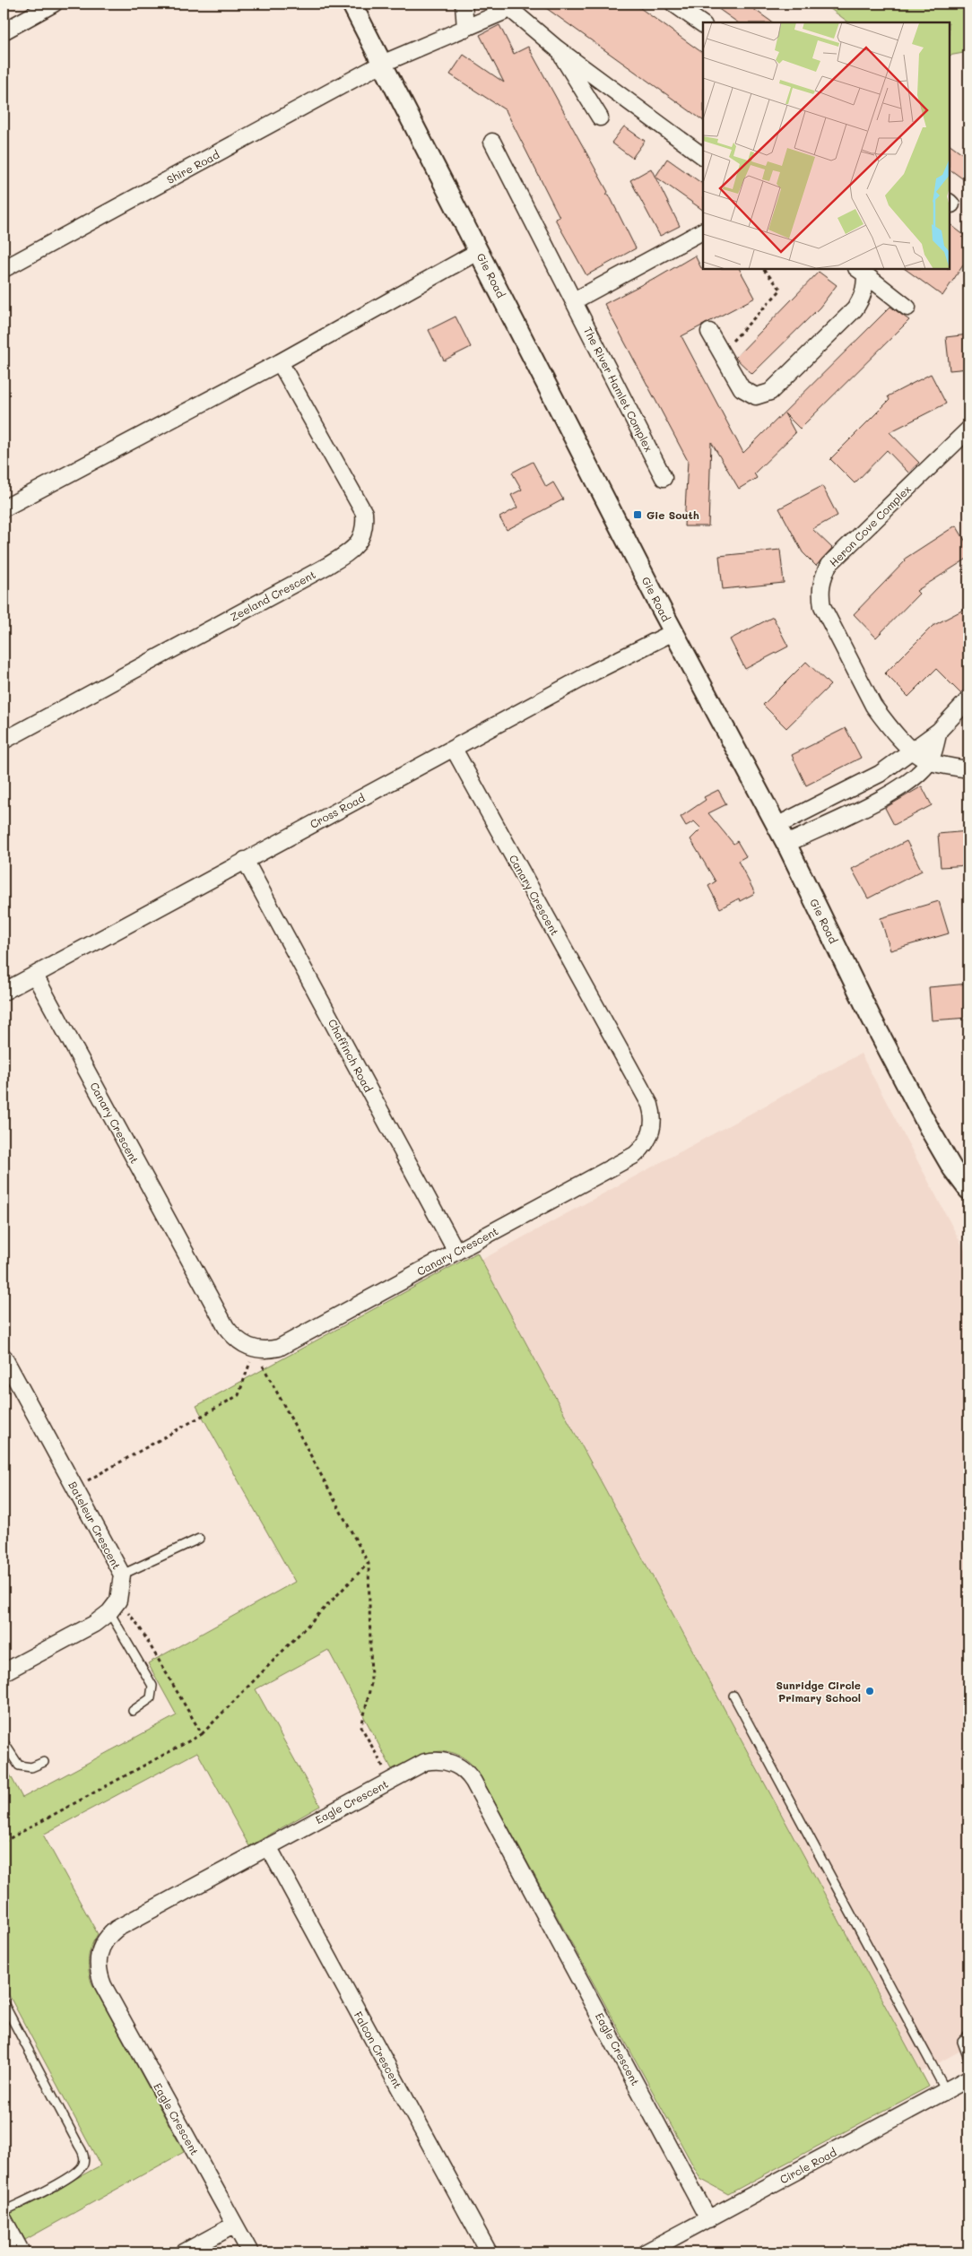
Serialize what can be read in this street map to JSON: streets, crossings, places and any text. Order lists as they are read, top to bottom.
{
  "streets": {
    "street": [
      "Shire Road",
      "Gie Road",
      "The River Hamlet Complex",
      "Heron Cove Complex",
      "Zeeland Crescent",
      "Cross Road",
      "Canary Crescent",
      "Chaffinch Road",
      "Bateleur Crescent",
      "Eagle Crescent",
      "Falcon Crescent",
      "Circle Road"
    ]
  },
  "crossings": [
    ["Shire Road", "Gie Road"],
    ["Gie Road", "Cross Road"],
    ["Cross Road", "Canary Crescent"],
    ["Cross Road", "Chaffinch Road"],
    ["Canary Crescent", "Chaffinch Road"],
    ["Eagle Crescent", "Falcon Crescent"],
    ["Eagle Crescent", "Circle Road"]
  ],
  "places": {
    "transit": ["Gie South"],
    "other": ["Sunridge Circle Primary School"]
  }
}
